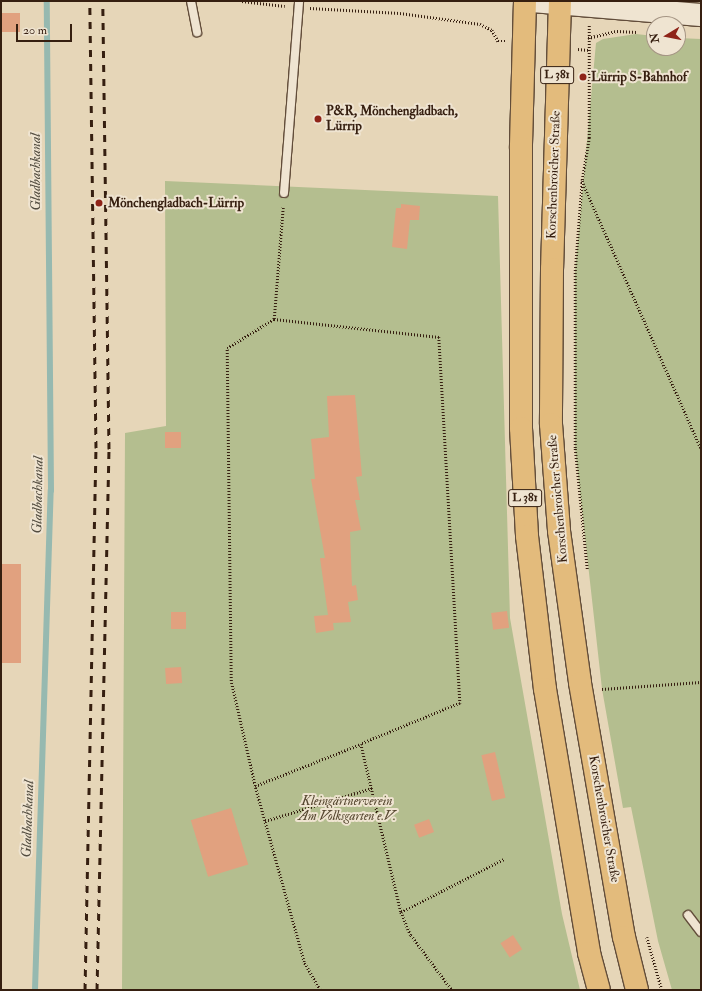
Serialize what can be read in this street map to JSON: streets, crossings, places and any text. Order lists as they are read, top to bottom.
{
  "streets": {
    "main road": ["L 381", "Korschenbroicher Straße"]
  },
  "water": ["Gladbachkanal"],
  "parks": ["Kleingärtnerverein Am Volksgarten e.V."],
  "places": ["Lürrip S-Bahnhof", "P&R, Mönchengladbach, Lürrip", "Mönchengladbach-Lürrip"],
  "scale_bar": "20 m",
  "north": "left"
}
